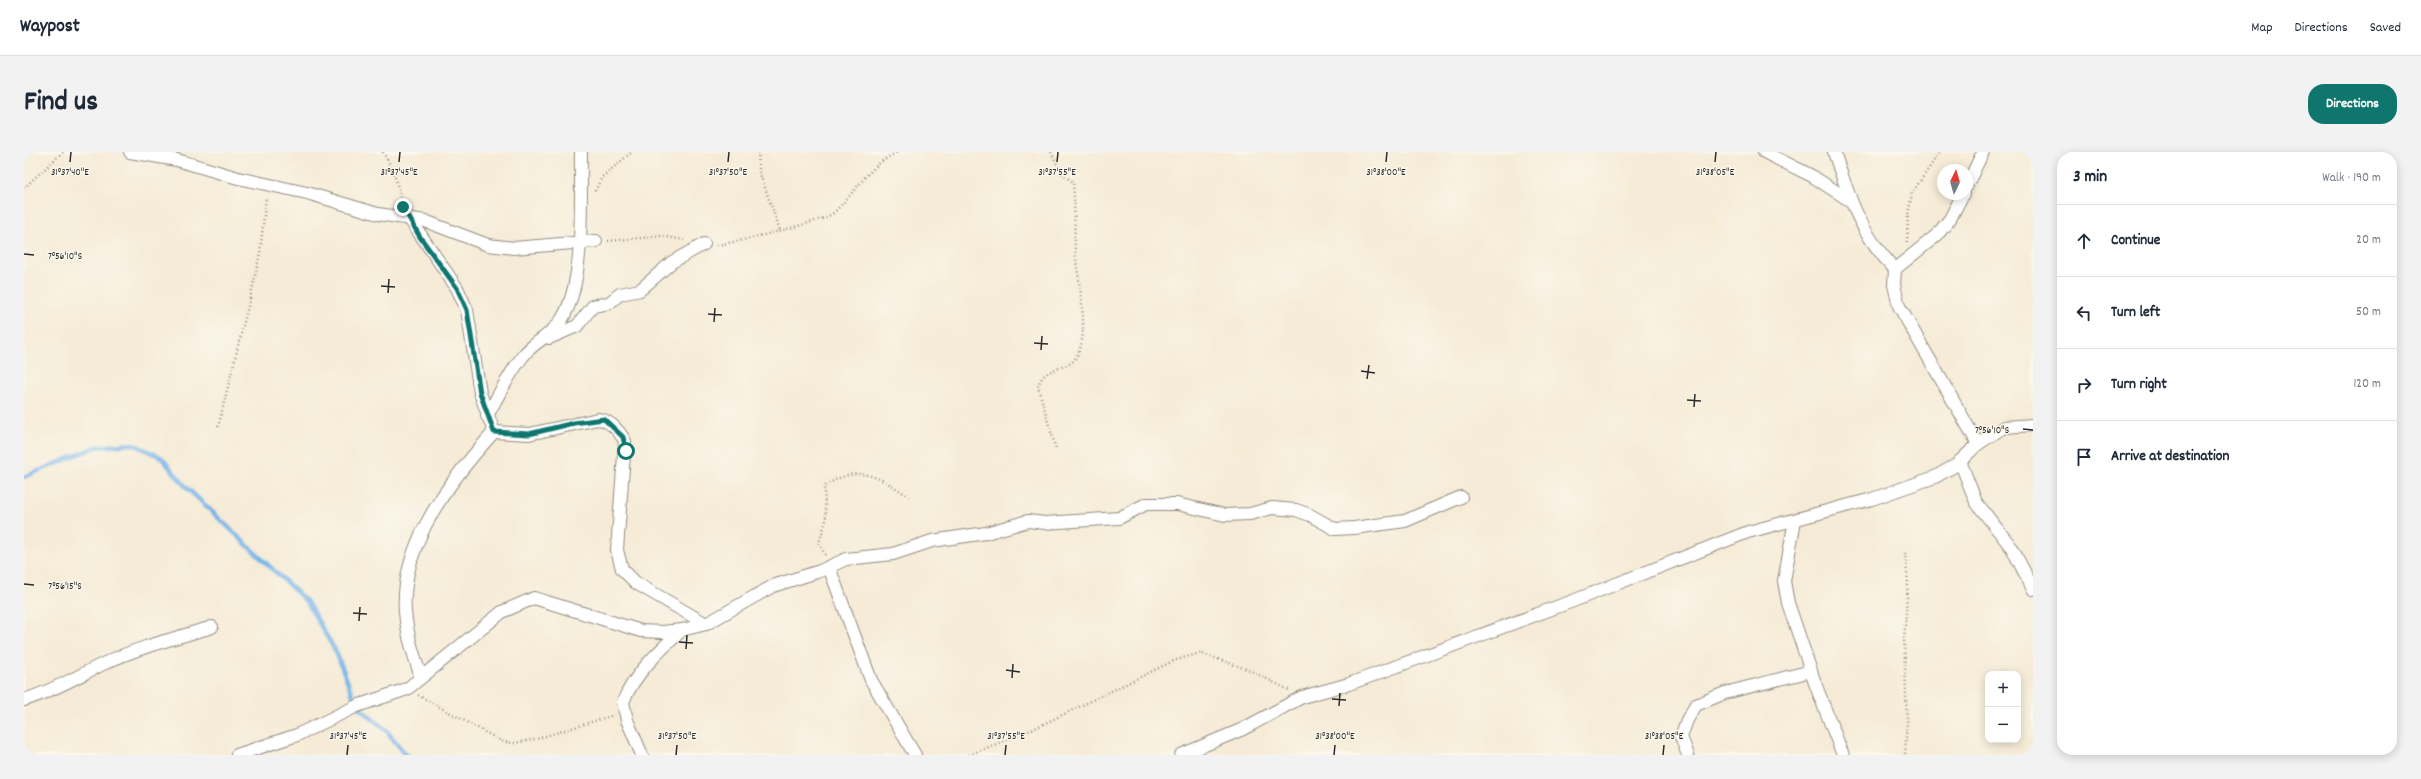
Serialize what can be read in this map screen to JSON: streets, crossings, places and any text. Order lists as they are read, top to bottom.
{
  "north": "top",
  "page": {
    "header": "Waypost",
    "nav": ["Map", "Directions", "Saved"],
    "title": "Find us",
    "buttons": "Directions",
    "heading": ["3 min", "Walk · 190 m"],
    "list": [
      ["Continue", "20 m"],
      ["Turn left", "50 m"],
      ["Turn right", "120 m"],
      "Arrive at destination"
    ],
    "map_buttons": ["+", "−"]
  },
  "coordinates": [
    "31°37'40\"E",
    "31°37'45\"E",
    "31°37'50\"E",
    "31°37'55\"E",
    "31°38'00\"E",
    "31°38'05\"E",
    "7°56'10\"S",
    "7°56'15\"S"
  ]
}
